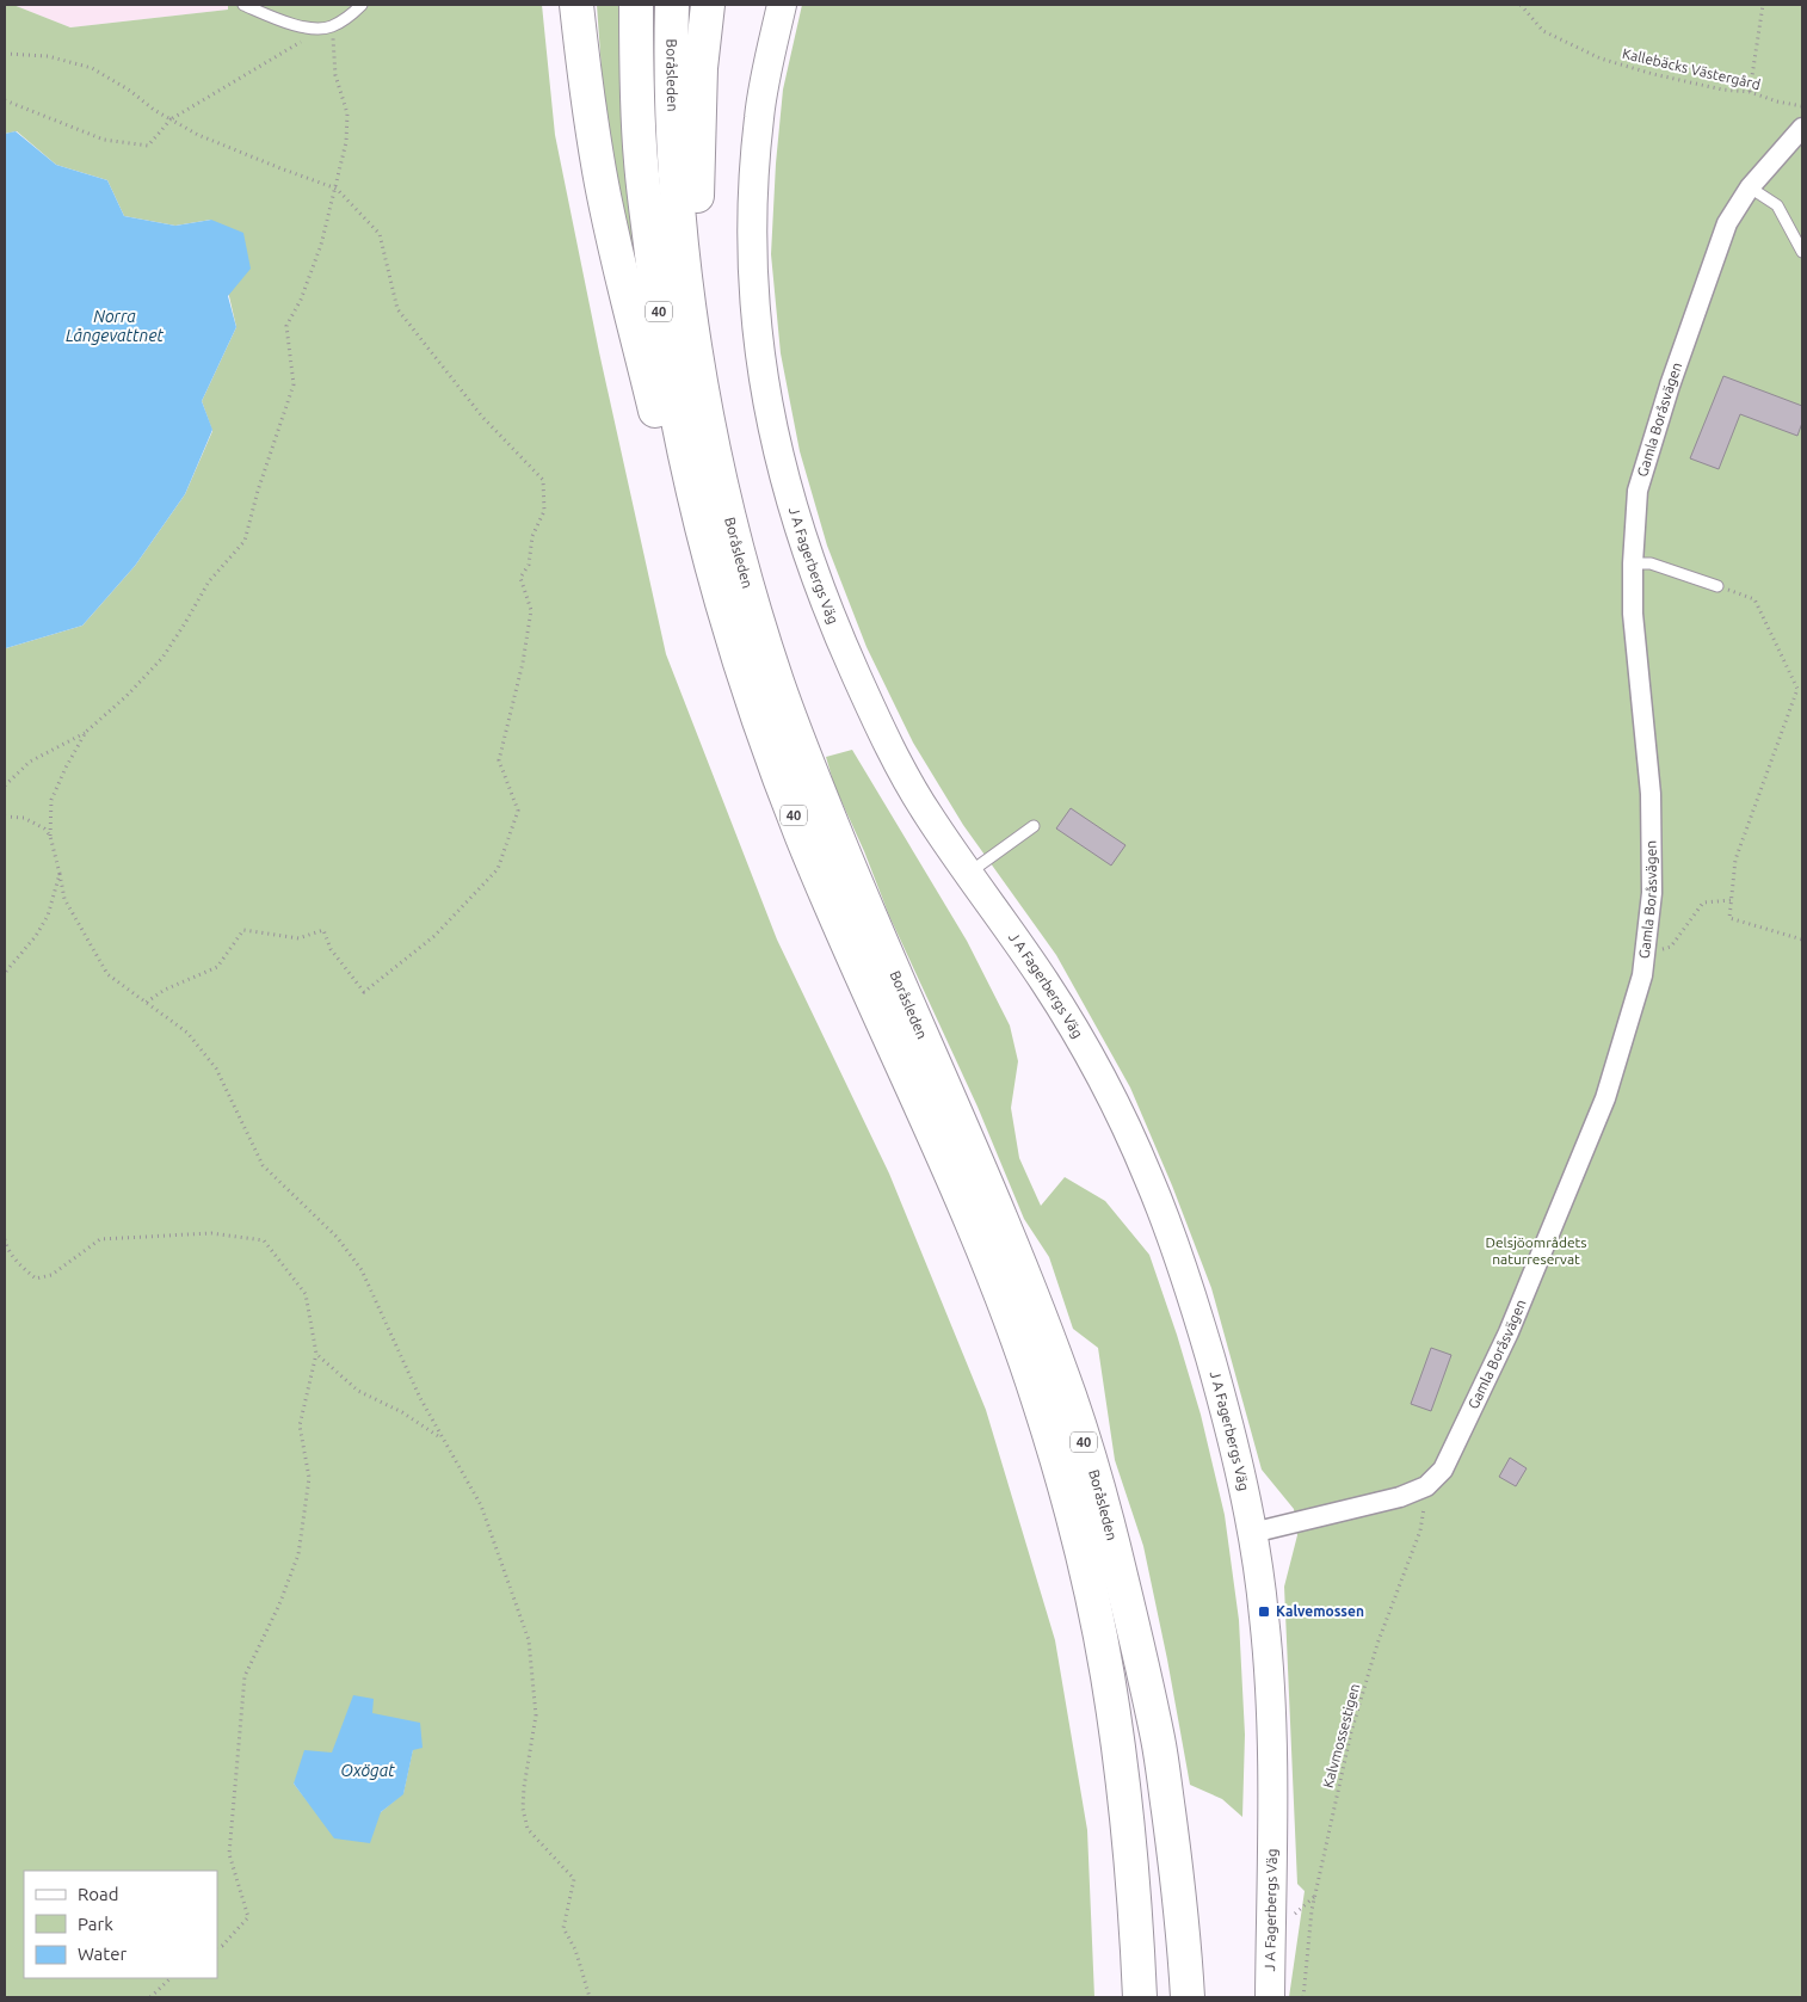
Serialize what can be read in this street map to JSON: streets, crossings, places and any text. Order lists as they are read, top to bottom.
{
  "streets": {
    "highway": ["Boråsleden", "40"],
    "street": ["Gamla Boråsvägen", "J A Fagerbergs Väg"],
    "path": ["Kallebäcks Västergård", "Kalvmossestigen"]
  },
  "crossings": [
    ["Gamla Boråsvägen", "J A Fagerbergs Väg"],
    ["Gamla Boråsvägen", "Kalvmossestigen"]
  ],
  "water": ["Norra Långevattnet", "Oxögat"],
  "parks": ["Delsjöområdets naturreservat"],
  "places": {
    "transit": ["Kalvemossen"]
  },
  "legend": ["Road", "Park", "Water"]
}
